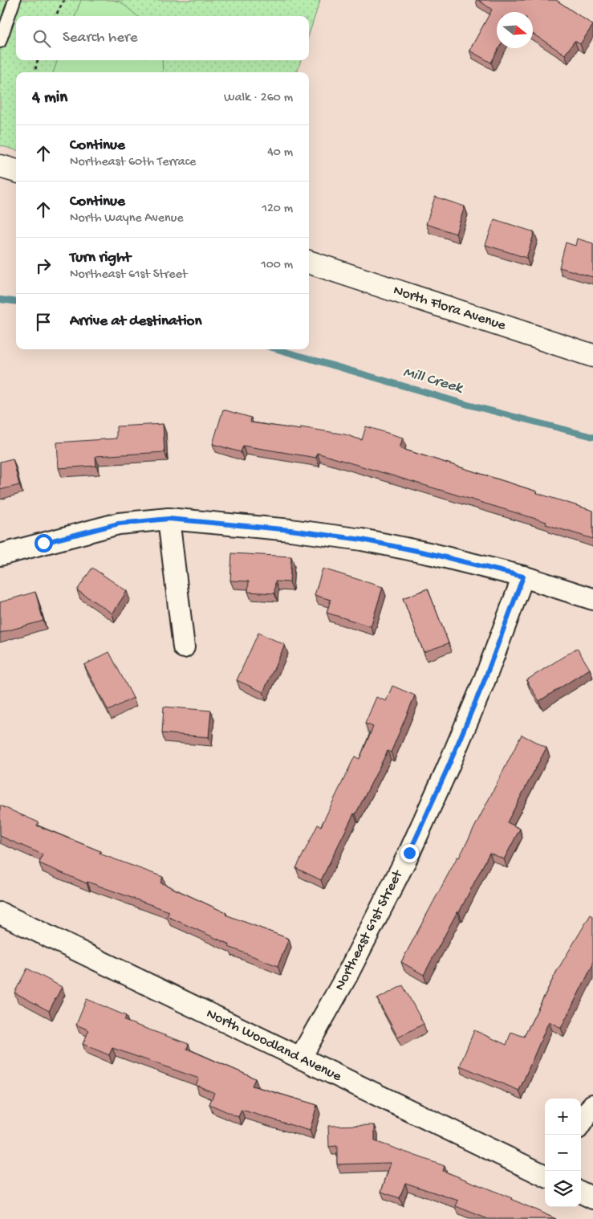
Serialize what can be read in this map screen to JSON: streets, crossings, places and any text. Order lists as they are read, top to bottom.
{
  "streets": {
    "street": ["North Flora Avenue", "Northeast 61st Street", "North Woodland Avenue"]
  },
  "crossings": [
    ["Northeast 61st Street", "North Woodland Avenue"]
  ],
  "water": ["Mill Creek"],
  "north": "right",
  "page": {
    "search": "Search here",
    "heading": ["4 min", "Walk · 260 m"],
    "list": [
      ["Continue", "Northeast 60th Terrace", "40 m"],
      ["Continue", "North Wayne Avenue", "120 m"],
      ["Turn right", "Northeast 61st Street", "100 m"],
      "Arrive at destination"
    ],
    "map_buttons": ["+", "−"]
  }
}
